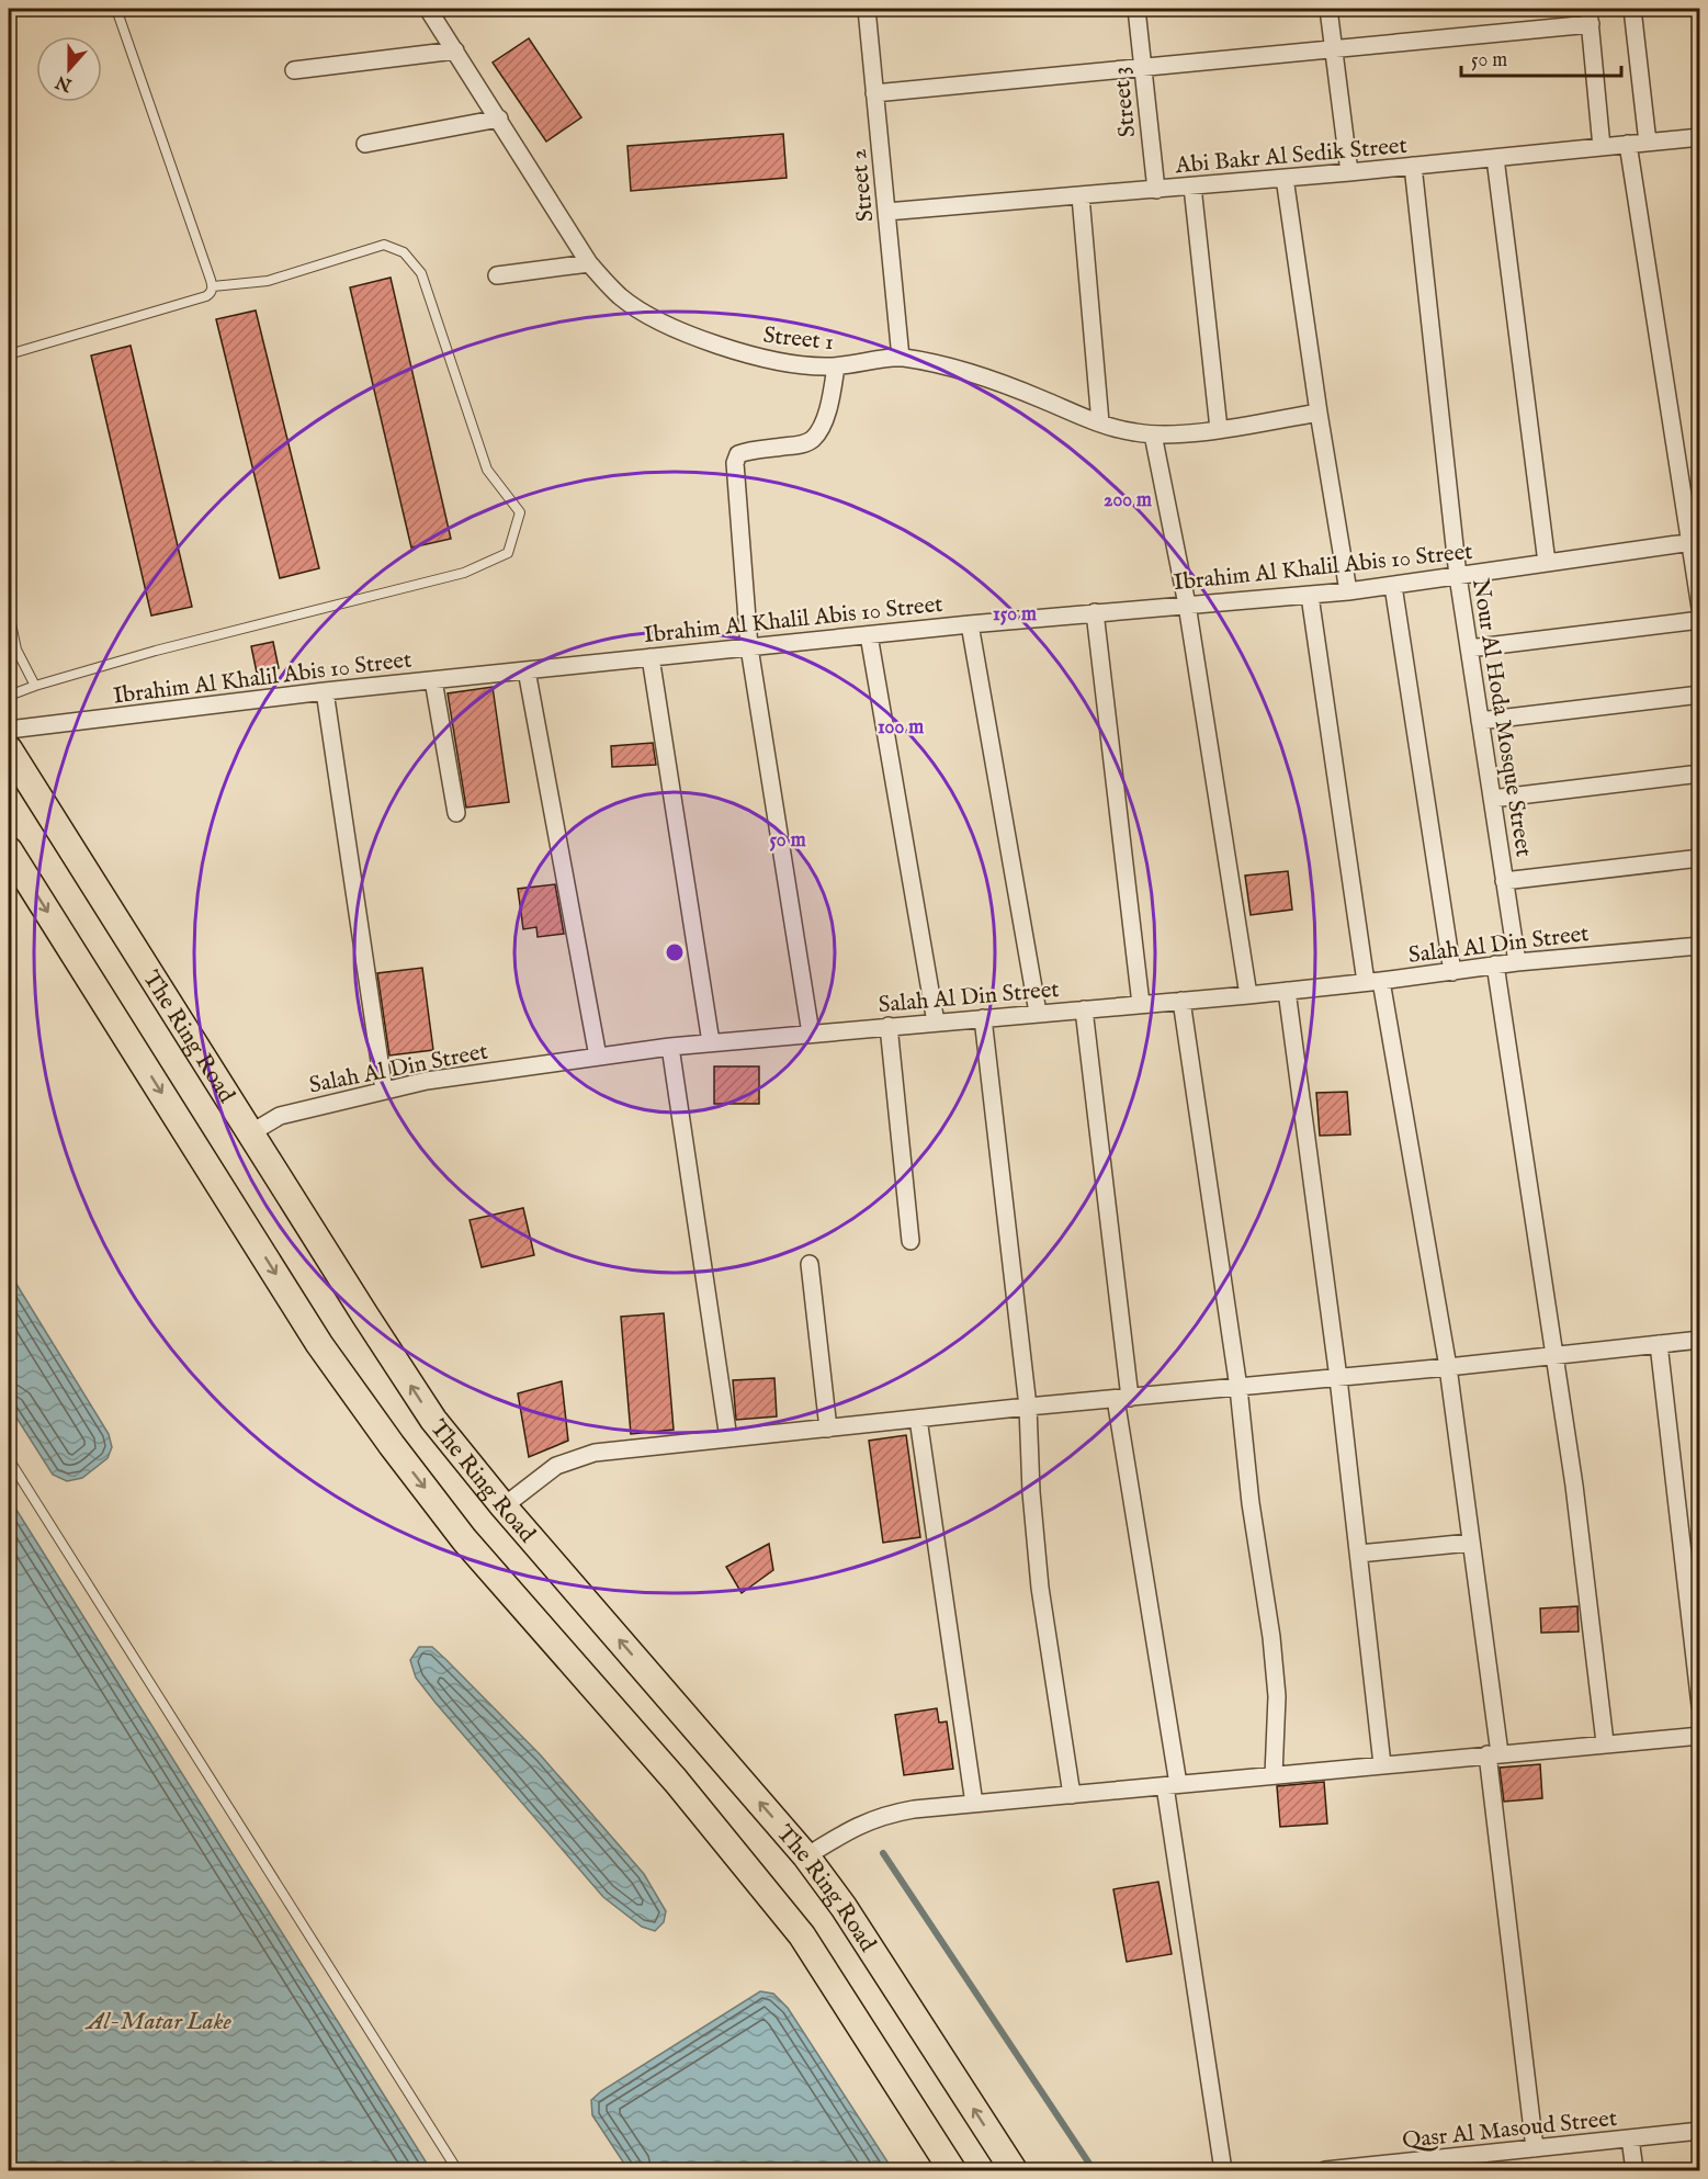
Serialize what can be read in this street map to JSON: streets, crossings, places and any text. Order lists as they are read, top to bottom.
{
  "streets": {
    "main road": ["The Ring Road"],
    "street": [
      "Street 3",
      "Abi Bakr Al Sedik Street",
      "Street 2",
      "Street 1",
      "Ibrahim Al Khalil Abis 10 Street",
      "Nour Al Hoda Mosque Street",
      "Salah Al Din Street",
      "Qasr Al Masoud Street"
    ]
  },
  "crossings": [
    ["Street 3", "Abi Bakr Al Sedik Street"],
    ["Abi Bakr Al Sedik Street", "Street 2"],
    ["Abi Bakr Al Sedik Street", "Nour Al Hoda Mosque Street"],
    ["Street 2", "Street 1"],
    ["Ibrahim Al Khalil Abis 10 Street", "Nour Al Hoda Mosque Street"],
    ["Nour Al Hoda Mosque Street", "Salah Al Din Street"],
    ["Salah Al Din Street", "The Ring Road"]
  ],
  "water": ["Al-Matar Lake"],
  "scale_bar": "50 m",
  "north": "bottom",
  "rings": [
    "200 m",
    "150 m",
    "100 m",
    "50 m"
  ]
}
